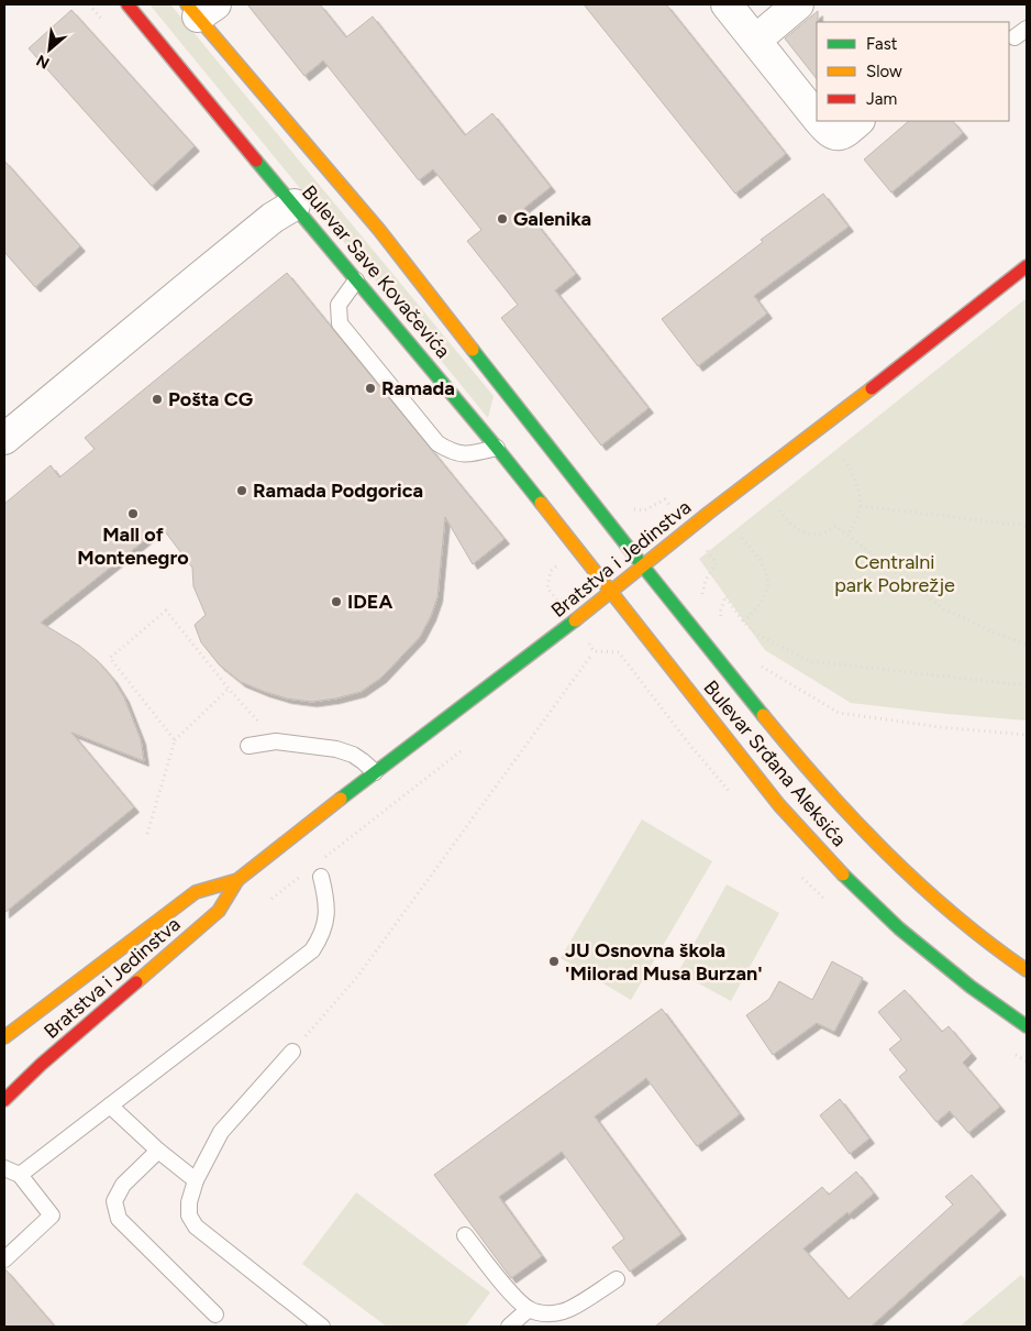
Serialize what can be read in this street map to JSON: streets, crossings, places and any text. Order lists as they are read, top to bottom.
{
  "streets": {
    "main road": ["Bulevar Save Kovačevića", "Bratstva i Jedinstva", "Bulevar Srđana Aleksića"]
  },
  "crossings": [
    ["Bulevar Save Kovačevića", "Bratstva i Jedinstva"],
    ["Bulevar Save Kovačevića", "Bulevar Srđana Aleksića"],
    ["Bratstva i Jedinstva", "Bulevar Srđana Aleksića"]
  ],
  "parks": ["Centralni park Pobrežje"],
  "places": [
    "Galenika",
    "Ramada",
    "Pošta CG",
    "Ramada Podgorica",
    "Mall of Montenegro",
    "IDEA",
    "JU Osnovna škola 'Milorad Musa Burzan'"
  ],
  "legend": ["Fast", "Slow", "Jam"],
  "north": "bottom left"
}
